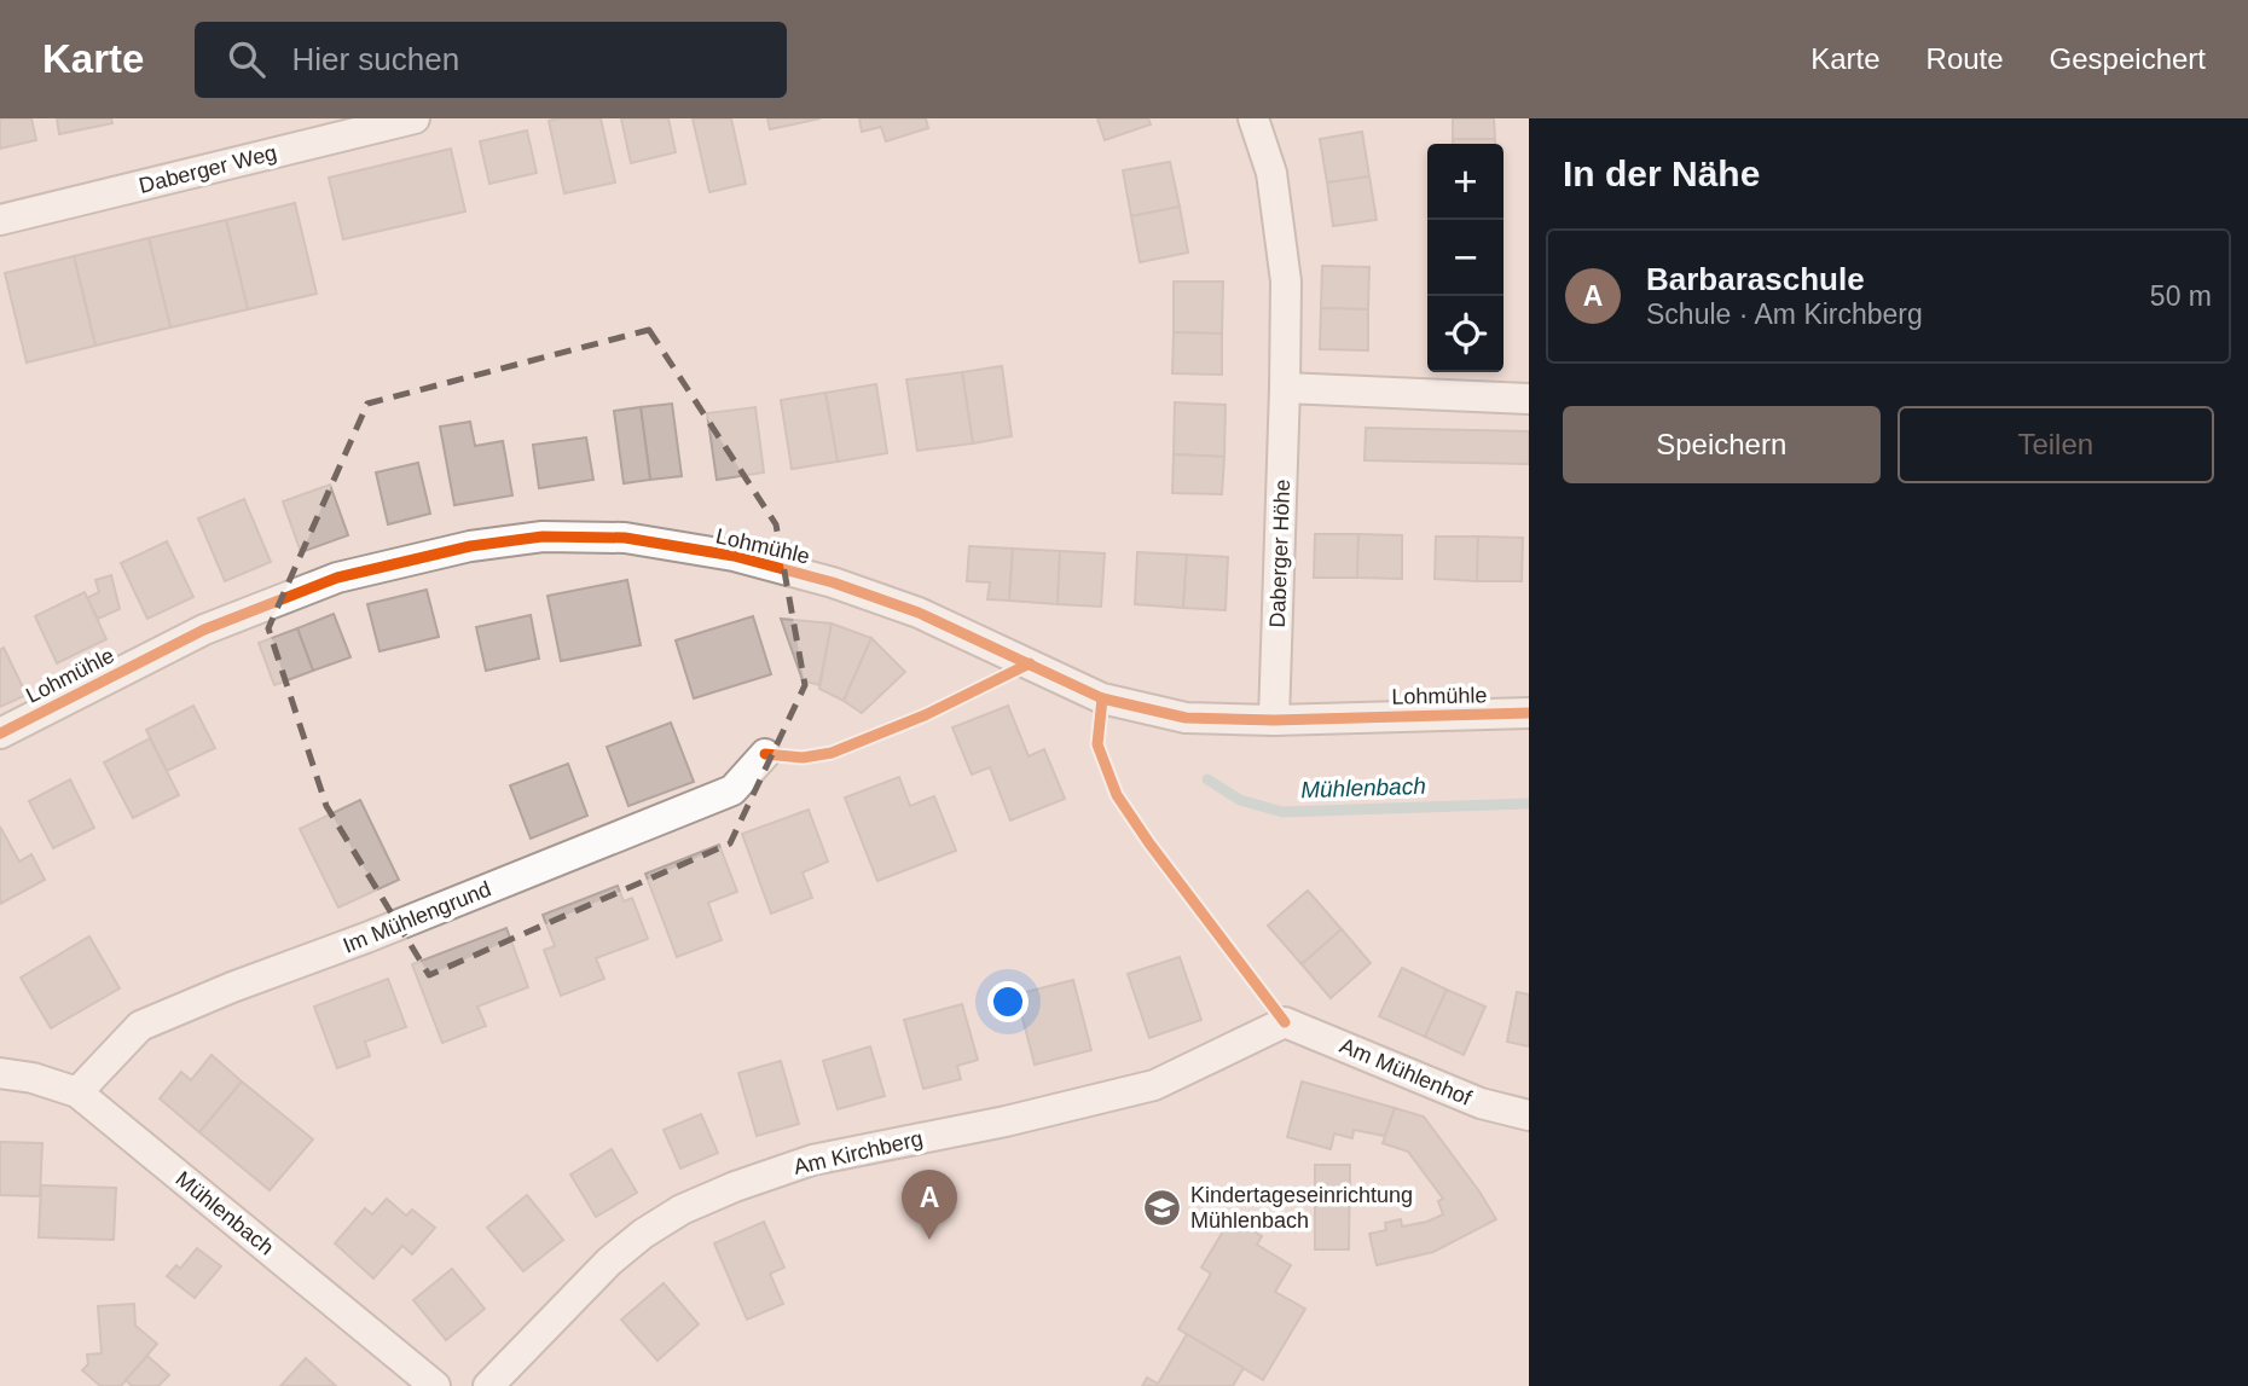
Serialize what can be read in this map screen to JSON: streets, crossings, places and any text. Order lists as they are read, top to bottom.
{
  "streets": {
    "street": [
      "Daberger Weg",
      "Lohmühle",
      "Daberger Höhe",
      "Im Mühlengrund",
      "Am Mühlenhof",
      "Am Kirchberg",
      "Mühlenbach"
    ]
  },
  "crossings": [
    ["Lohmühle", "Daberger Höhe"],
    ["Im Mühlengrund", "Mühlenbach"],
    ["Am Mühlenhof", "Am Kirchberg"]
  ],
  "water": ["Mühlenbach"],
  "places": {
    "school or university": ["Kindertageseinrichtung Mühlenbach"]
  },
  "page": {
    "header": "Karte",
    "search": "Hier suchen",
    "nav": ["Karte", "Route", "Gespeichert"],
    "heading": "In der Nähe",
    "map_buttons": ["+", "−"],
    "list": [
      {
        "mark": "A",
        "name": "Barbaraschule",
        "note": "Schule · Am Kirchberg",
        "value": "50 m"
      }
    ],
    "buttons": ["Speichern", "Teilen"],
    "pins": "A"
  }
}
